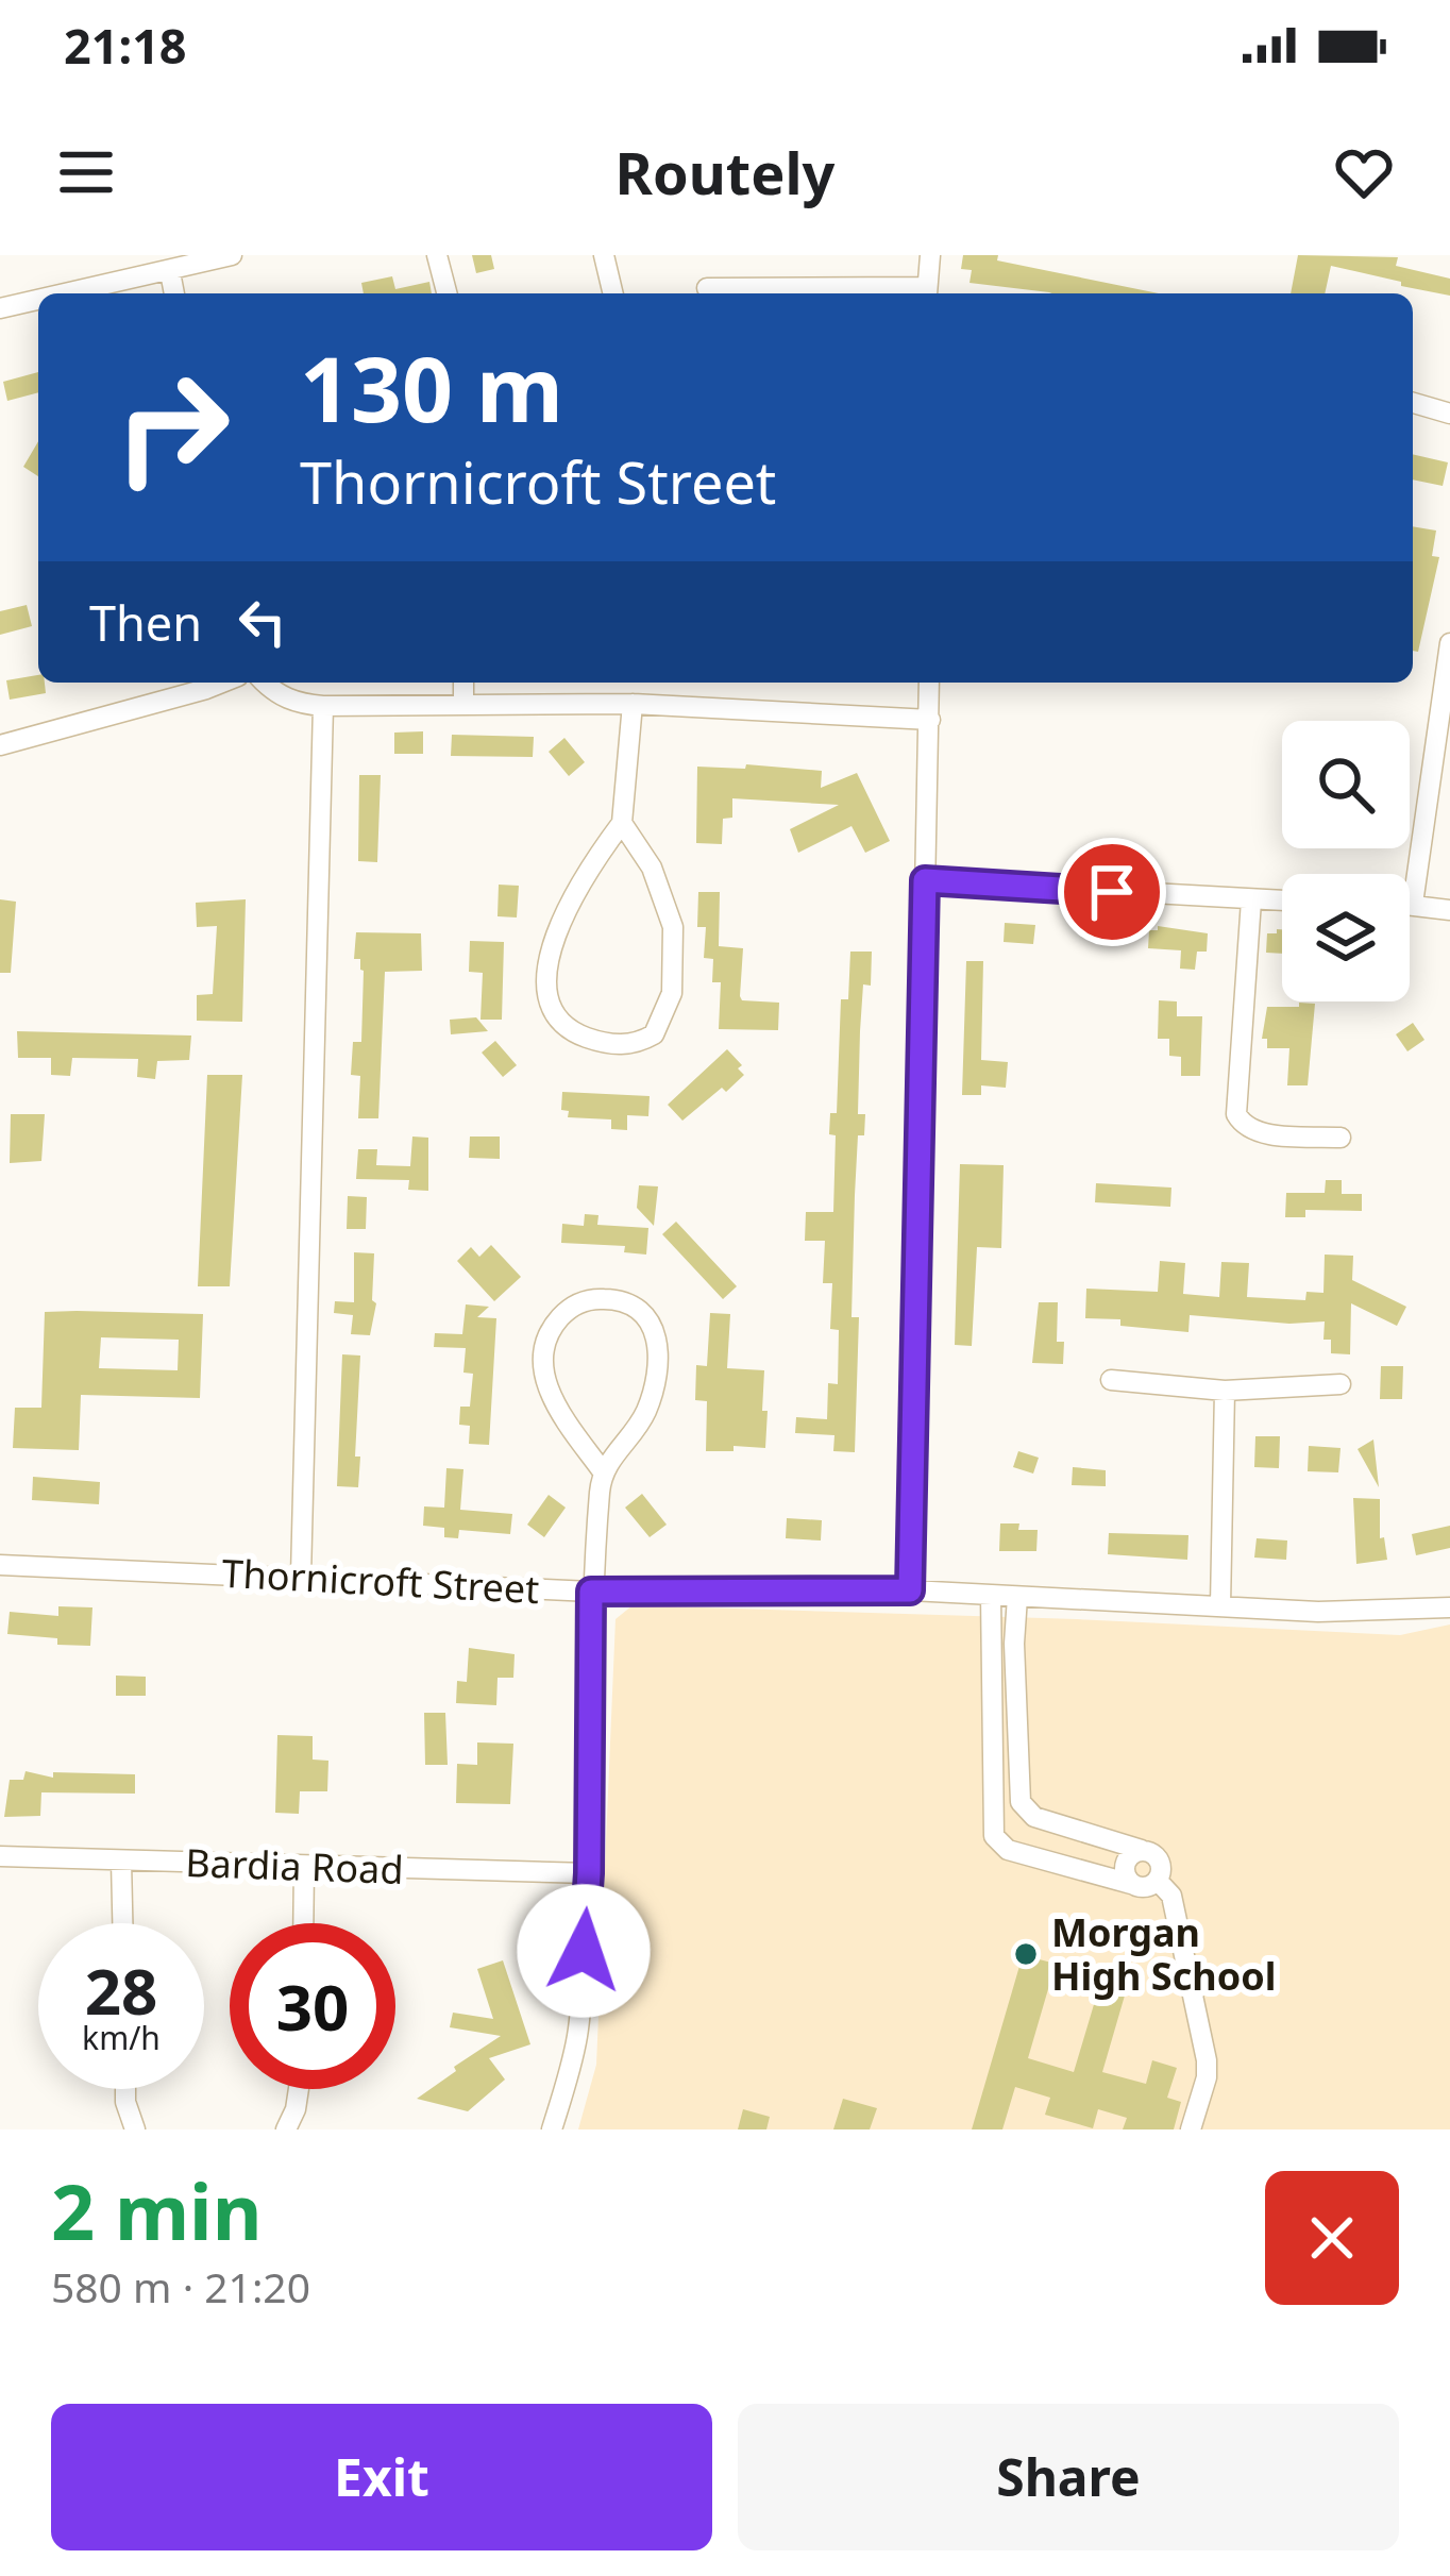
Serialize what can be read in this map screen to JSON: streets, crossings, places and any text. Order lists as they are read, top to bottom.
{
  "streets": {
    "street": ["Thornicroft Street", "Bardia Road"]
  },
  "places": ["Morgan High School"],
  "page": {
    "status": "21:18",
    "header": "Routely",
    "turn": ["130 m", "Thornicroft Street"],
    "then": "Then",
    "speed": "28 km/h",
    "limit": "30",
    "heading": ["2 min", "580 m · 21:20"],
    "buttons": ["Exit", "Share"]
  }
}
